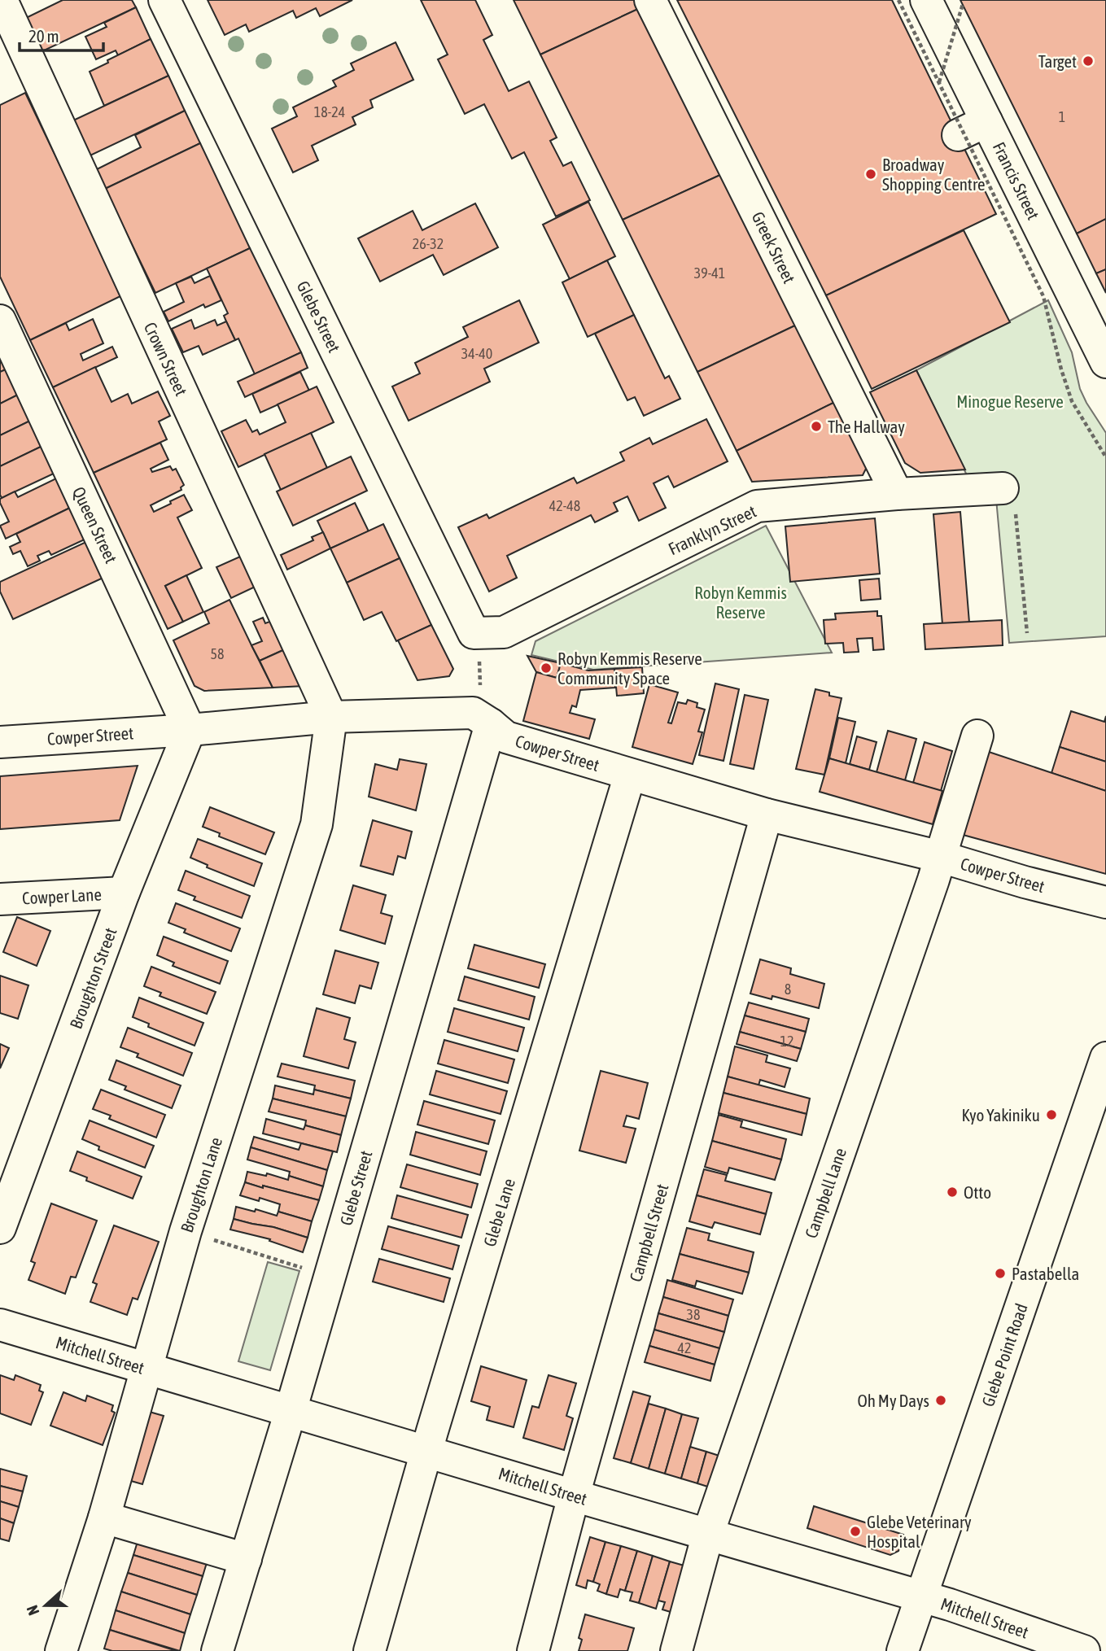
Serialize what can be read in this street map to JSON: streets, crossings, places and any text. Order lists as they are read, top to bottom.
{
  "streets": {
    "street": [
      "Francis Street",
      "Greek Street",
      "Glebe Street",
      "Crown Street",
      "Queen Street",
      "Franklyn Street",
      "Cowper Street",
      "Cowper Lane",
      "Broughton Street",
      "Broughton Lane",
      "Campbell Lane",
      "Glebe Lane",
      "Campbell Street",
      "Mitchell Street",
      "Glebe Point Road"
    ]
  },
  "crossings": [
    ["Greek Street", "Franklyn Street"],
    ["Glebe Street", "Franklyn Street"],
    ["Glebe Street", "Cowper Street"],
    ["Glebe Street", "Mitchell Street"],
    ["Crown Street", "Cowper Street"],
    ["Crown Street", "Broughton Lane"],
    ["Queen Street", "Cowper Street"],
    ["Queen Street", "Broughton Street"],
    ["Cowper Street", "Broughton Street"],
    ["Cowper Street", "Broughton Lane"],
    ["Cowper Street", "Campbell Lane"],
    ["Cowper Street", "Glebe Lane"],
    ["Cowper Street", "Campbell Street"],
    ["Cowper Lane", "Broughton Street"],
    ["Broughton Lane", "Mitchell Street"],
    ["Campbell Lane", "Mitchell Street"],
    ["Glebe Lane", "Mitchell Street"],
    ["Campbell Street", "Mitchell Street"],
    ["Mitchell Street", "Glebe Point Road"]
  ],
  "parks": ["Minogue Reserve", "Robyn Kemmis Reserve"],
  "places": [
    "Target",
    "Broadway Shopping Centre",
    "The Hallway",
    "Robyn Kemmis Reserve Community Space",
    "Kyo Yakiniku",
    "Otto",
    "Pastabella",
    "Oh My Days",
    "Glebe Veterinary Hospital"
  ],
  "house_numbers": [
    "18-24",
    "1",
    "26-32",
    "39-41",
    "34-40",
    "42-48",
    "58",
    "8",
    "12",
    "38",
    "42"
  ],
  "scale_bar": "20 m",
  "north": "left"
}
